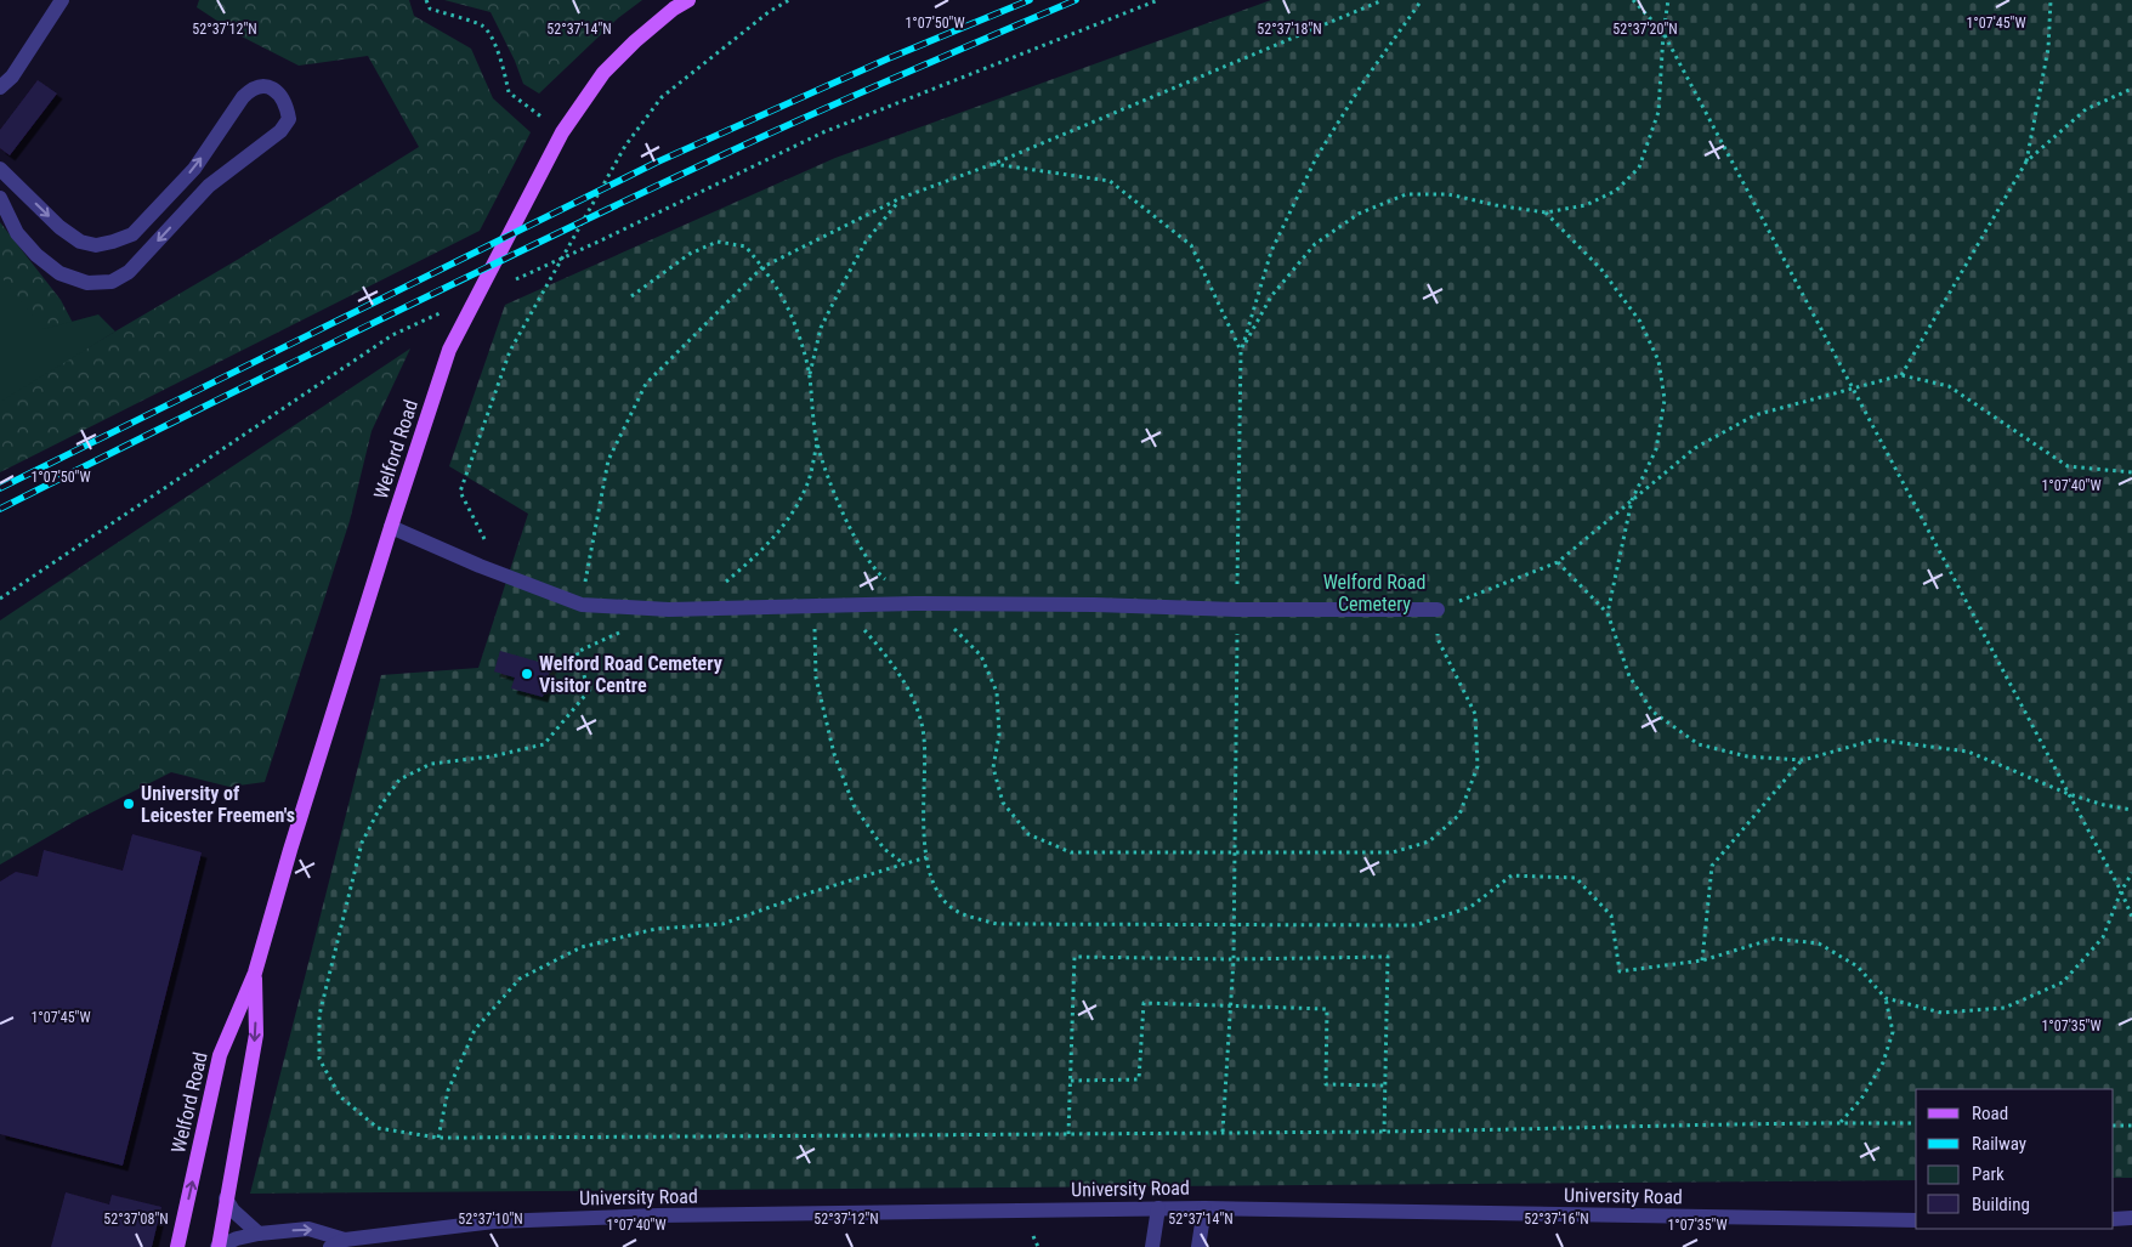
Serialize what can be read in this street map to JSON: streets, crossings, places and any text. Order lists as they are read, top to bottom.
{
  "streets": {
    "main road": ["Welford Road"],
    "street": ["University Road"]
  },
  "crossings": [
    ["Welford Road", "University Road"]
  ],
  "parks": ["Welford Road Cemetery"],
  "places": ["Welford Road Cemetery Visitor Centre", "University of Leicester Freemen's"],
  "legend": [
    "Road",
    "Railway",
    "Park",
    "Building"
  ],
  "coordinates": [
    "1°07'50\"W",
    "1°07'45\"W",
    "52°37'12\"N",
    "52°37'14\"N",
    "52°37'18\"N",
    "52°37'20\"N",
    "1°07'40\"W",
    "1°07'35\"W",
    "52°37'08\"N",
    "52°37'10\"N",
    "52°37'16\"N"
  ]
}
